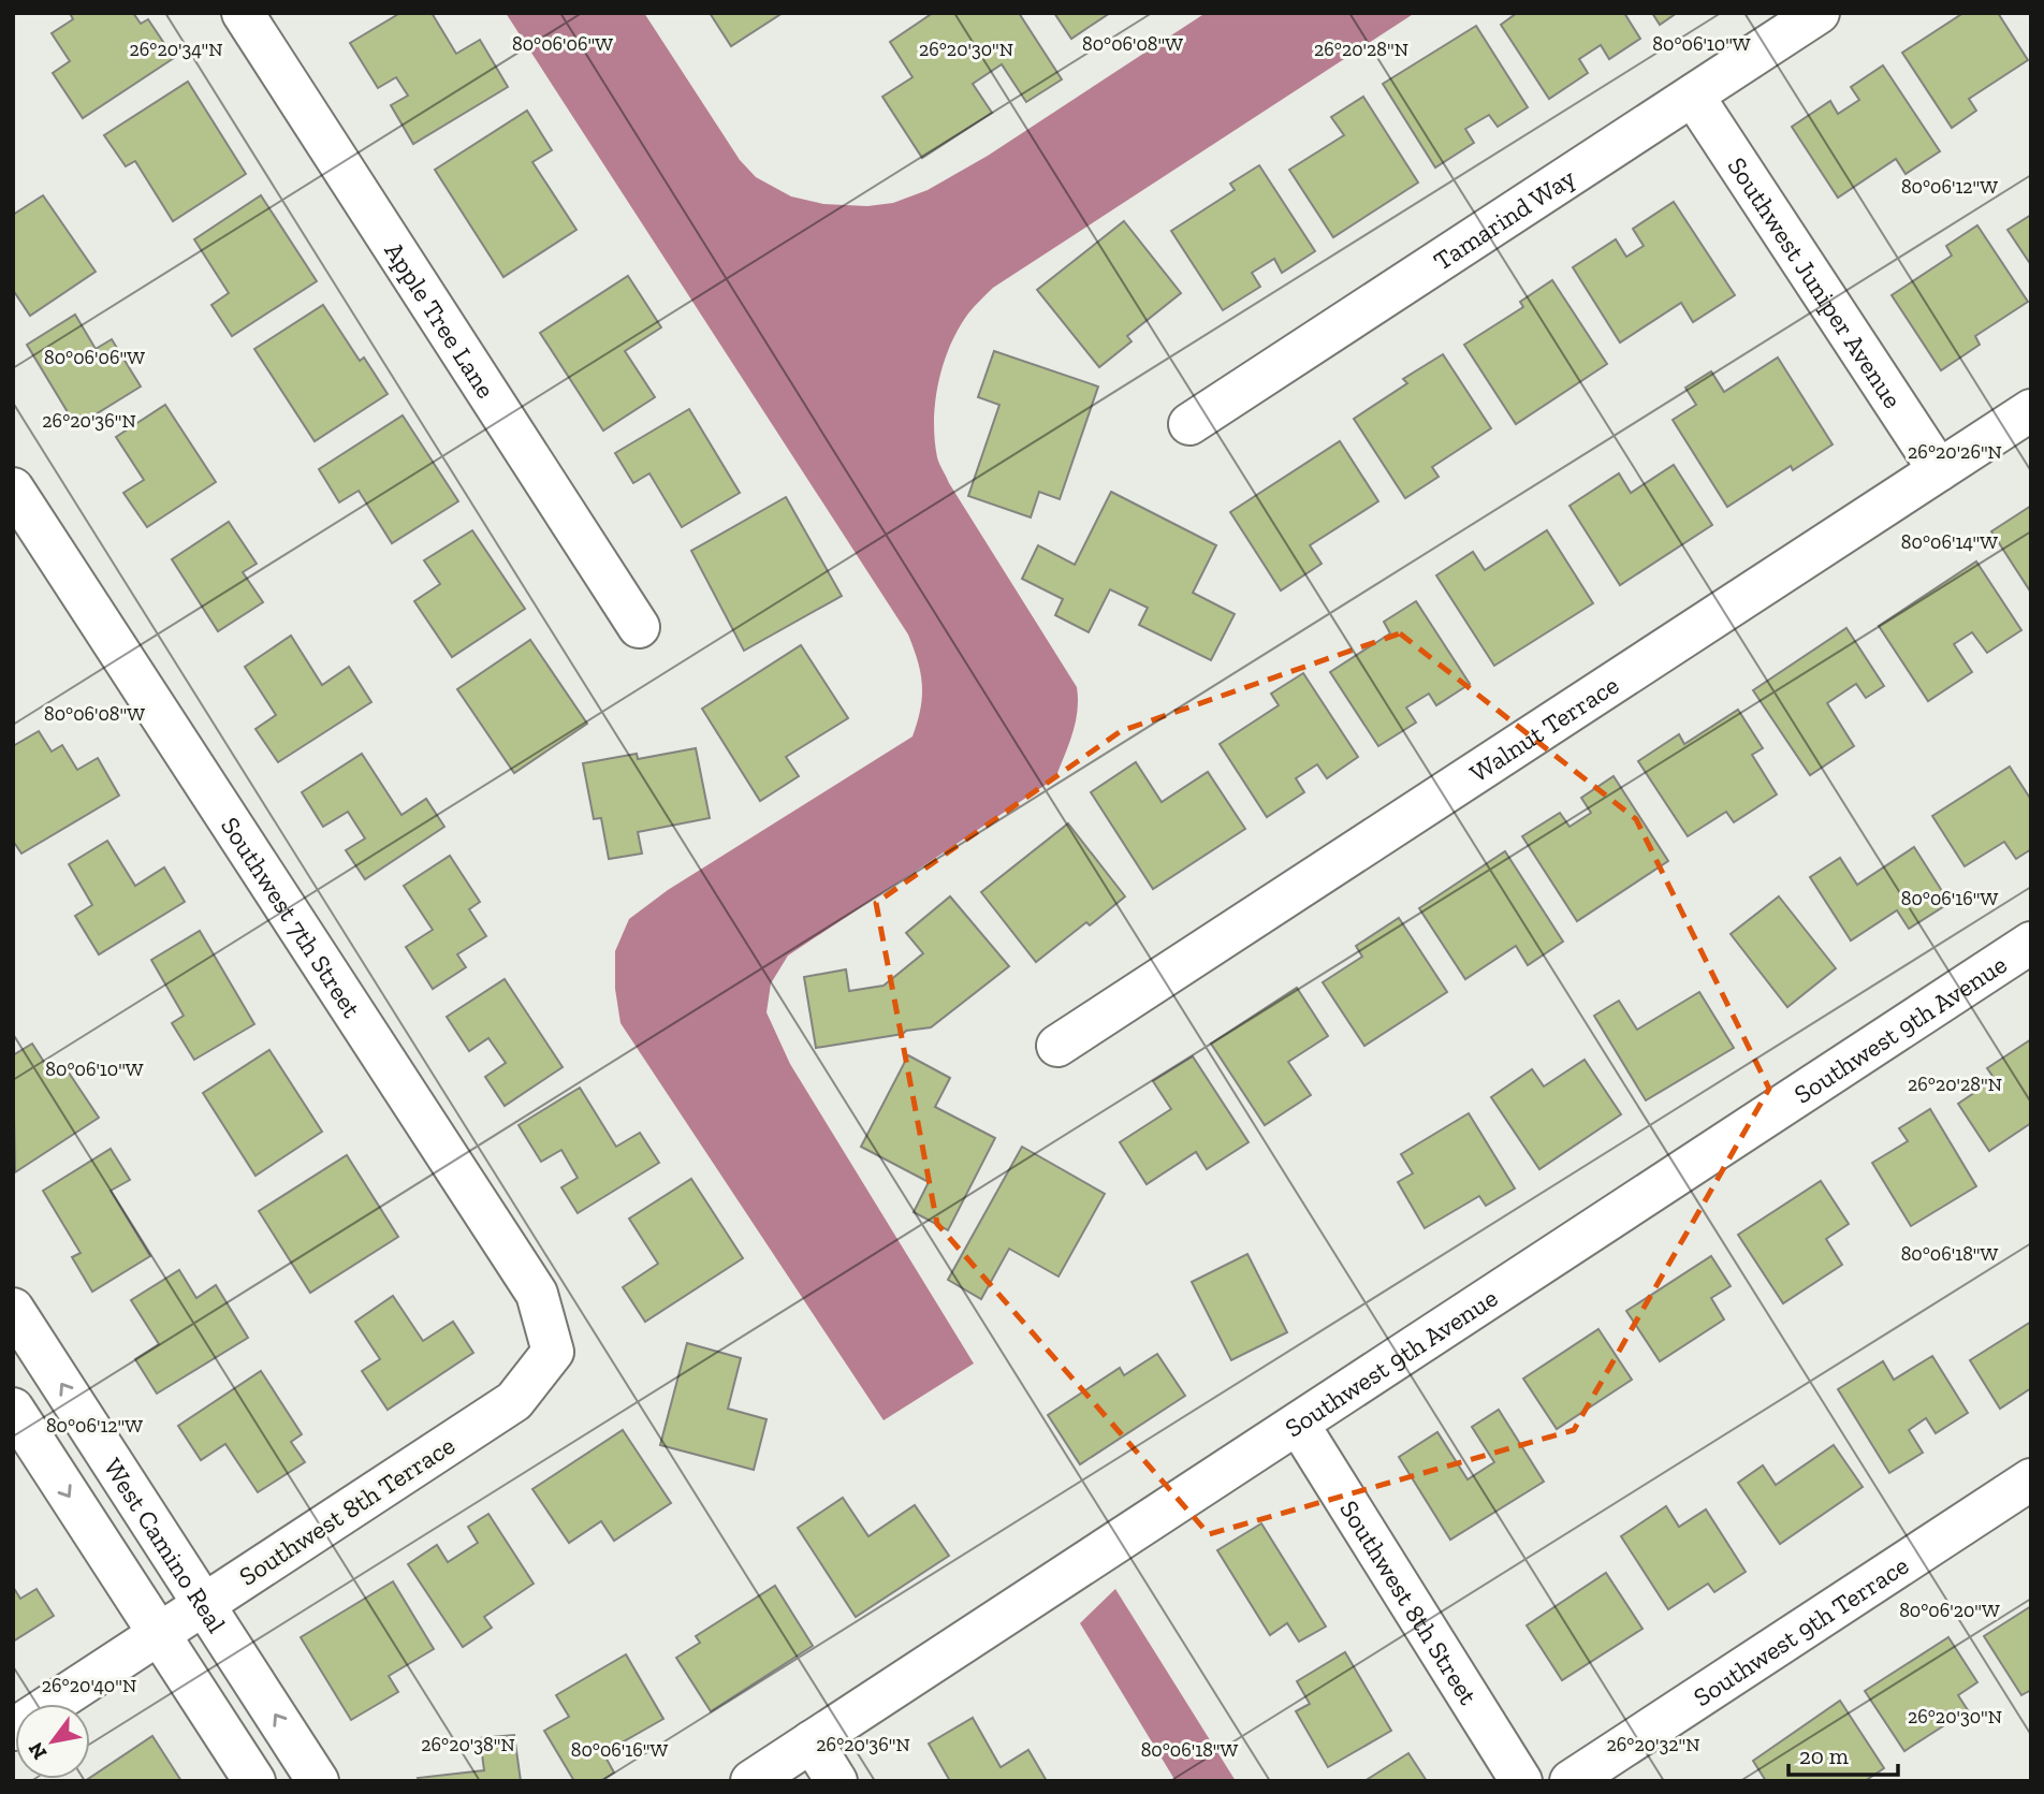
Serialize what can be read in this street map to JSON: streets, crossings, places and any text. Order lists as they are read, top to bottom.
{
  "streets": {
    "street": [
      "Tamarind Way",
      "Southwest Juniper Avenue",
      "Apple Tree Lane",
      "Walnut Terrace",
      "Southwest 7th Street",
      "Southwest 9th Avenue",
      "Southwest 8th Terrace",
      "West Camino Real",
      "Southwest 8th Street",
      "Southwest 9th Terrace"
    ]
  },
  "crossings": [
    ["Tamarind Way", "Southwest Juniper Avenue"],
    ["Southwest Juniper Avenue", "Walnut Terrace"],
    ["Southwest 7th Street", "Southwest 8th Terrace"],
    ["Southwest 9th Avenue", "Southwest 8th Street"],
    ["Southwest 8th Terrace", "West Camino Real"]
  ],
  "scale_bar": "20 m",
  "north": "bottom left",
  "coordinates": [
    "80°06'06\"W",
    "80°06'08\"W",
    "80°06'10\"W",
    "26°20'34\"N",
    "26°20'30\"N",
    "26°20'28\"N",
    "80°06'12\"W",
    "26°20'36\"N",
    "26°20'26\"N",
    "80°06'14\"W",
    "80°06'16\"W",
    "80°06'18\"W",
    "80°06'20\"W",
    "26°20'40\"N",
    "26°20'38\"N",
    "26°20'32\"N"
  ]
}
